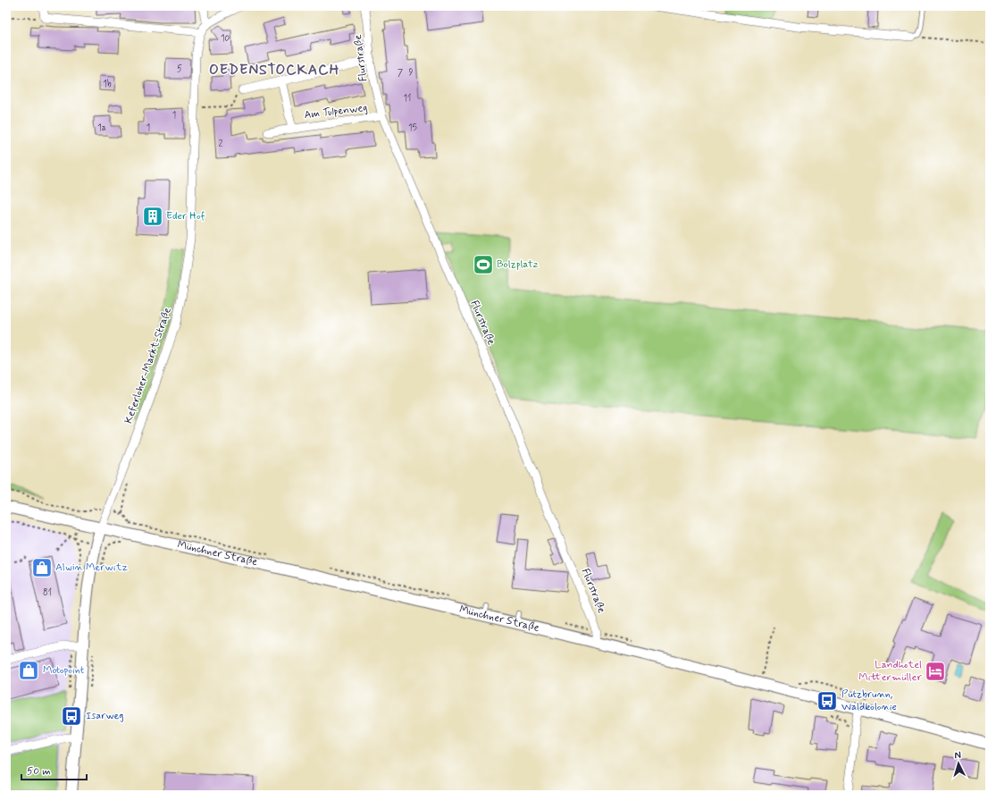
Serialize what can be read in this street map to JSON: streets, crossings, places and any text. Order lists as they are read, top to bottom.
{
  "streets": {
    "main road": ["Münchner Straße"],
    "street": ["Flurstraße", "Am Tulpenweg", "Keferloher-Markt-Straße"]
  },
  "crossings": [
    ["Flurstraße", "Am Tulpenweg"],
    ["Flurstraße", "Münchner Straße"],
    ["Keferloher-Markt-Straße", "Münchner Straße"]
  ],
  "districts": ["OEDENSTOCKACH"],
  "places": {
    "building": ["Eder Hof"],
    "sports": ["Bolzplatz"],
    "shop": ["Alwin Merwitz", "Motopoint"],
    "hotel": ["Landhotel Mittermüller"],
    "bus stop": ["Putzbrunn, Waldkolonie", "Isarweg"]
  },
  "house_numbers": [
    "10",
    "5",
    "9",
    "7",
    "1b",
    "11",
    "1",
    "1a",
    "1",
    "15",
    "2",
    "81"
  ],
  "scale_bar": "50 m",
  "north": "top"
}
